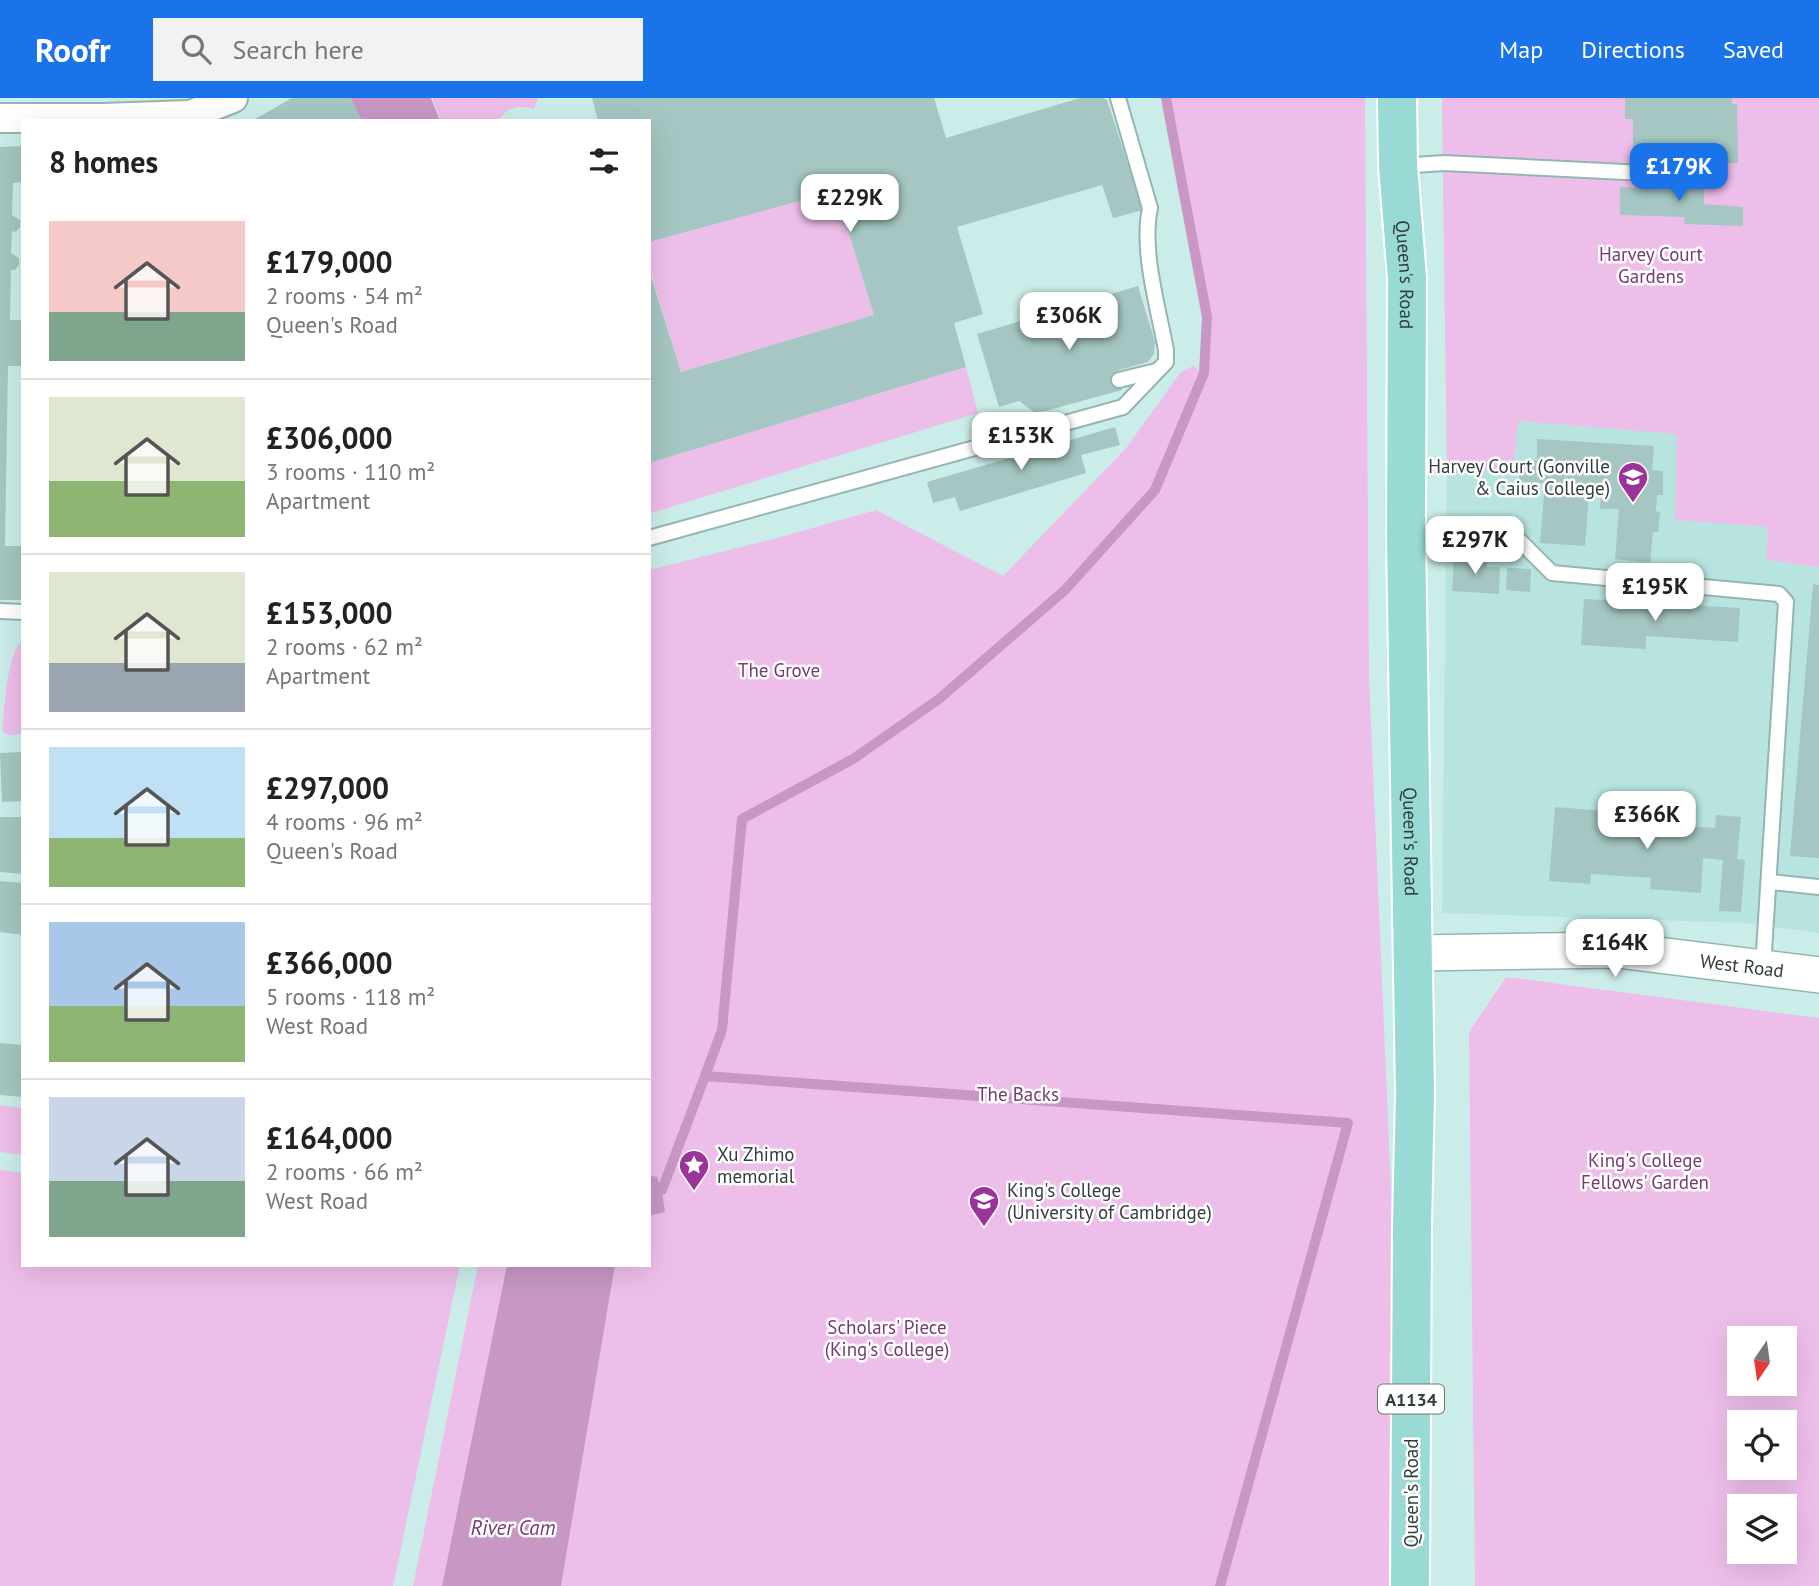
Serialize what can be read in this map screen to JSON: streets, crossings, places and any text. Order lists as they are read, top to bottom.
{
  "streets": {
    "main road": ["Queen's Road", "A1134"],
    "street": ["West Road"]
  },
  "crossings": [
    ["Queen's Road", "West Road"]
  ],
  "water": ["River Cam"],
  "parks": [
    "Harvey Court Gardens",
    "The Grove",
    "The Backs",
    "King's College Fellows' Garden",
    "Scholars' Piece (King's College)"
  ],
  "places": {
    "school or university": ["Harvey Court (Gonville & Caius College)", "King's College (University of Cambridge)"],
    "place": ["Xu Zhimo memorial"]
  },
  "north": "bottom",
  "page": {
    "header": "Roofr",
    "search": "Search here",
    "nav": ["Map", "Directions", "Saved"],
    "heading": "8 homes",
    "price": [
      "£179K",
      "£229K",
      "£306K",
      "£153K",
      "£297K",
      "£195K",
      "£366K",
      "£164K"
    ],
    "list": [
      {
        "name": "£179,000",
        "note": "2 rooms · 54 m² · Queen's Road"
      },
      {
        "name": "£306,000",
        "note": "3 rooms · 110 m² · Apartment"
      },
      {
        "name": "£153,000",
        "note": "2 rooms · 62 m² · Apartment"
      },
      {
        "name": "£297,000",
        "note": "4 rooms · 96 m² · Queen's Road"
      },
      {
        "name": "£366,000",
        "note": "5 rooms · 118 m² · West Road"
      },
      {
        "name": "£164,000",
        "note": "2 rooms · 66 m² · West Road"
      }
    ]
  }
}
